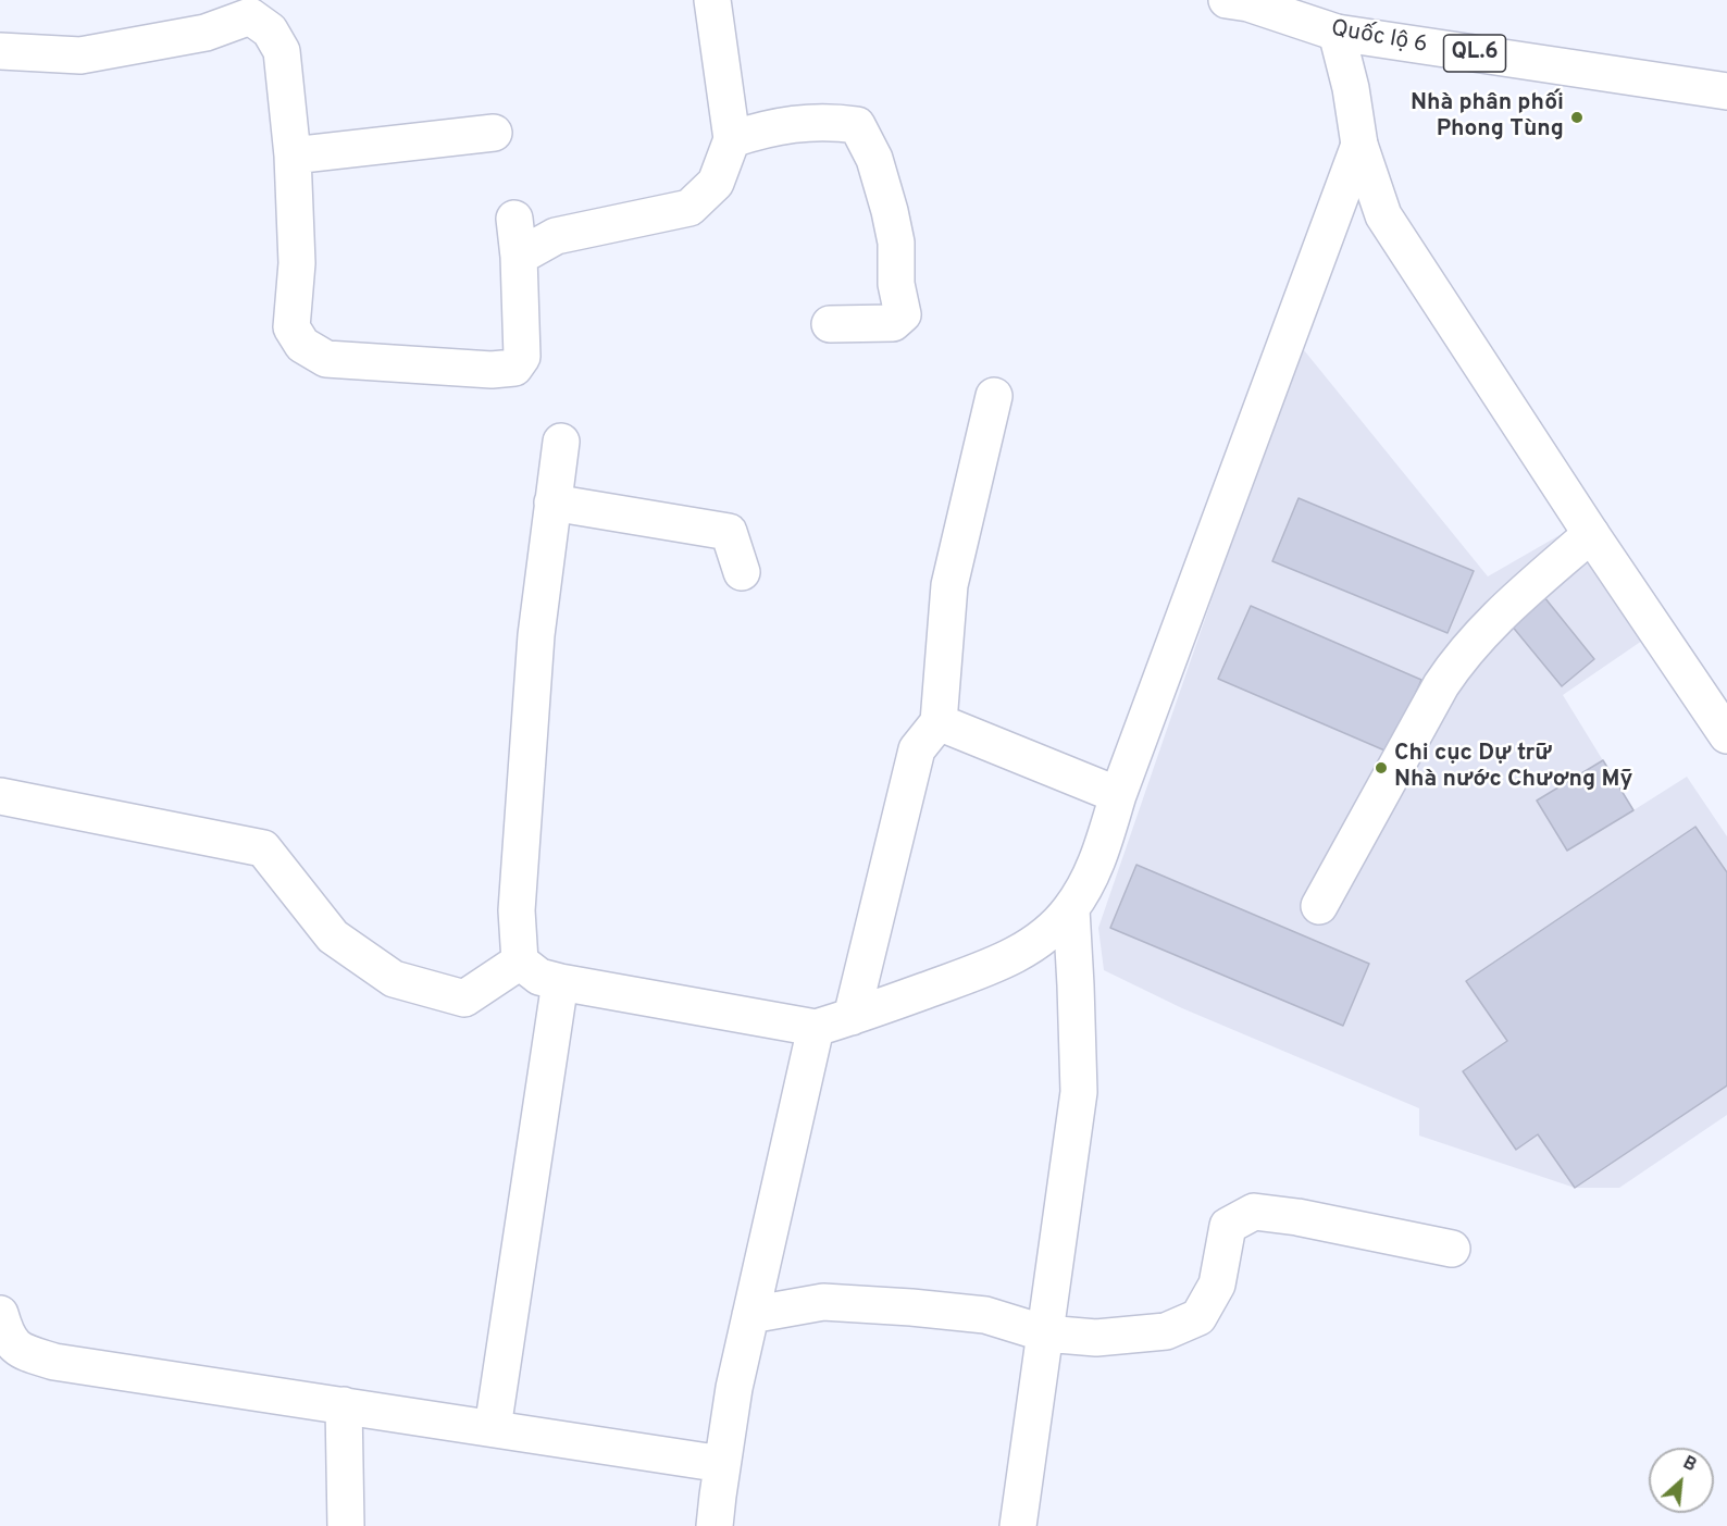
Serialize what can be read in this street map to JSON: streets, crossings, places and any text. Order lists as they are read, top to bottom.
{
  "streets": {
    "main road": ["Quốc lộ 6", "QL.6"]
  },
  "places": ["Nhà phân phối Phong Tùng", "Chi cục Dự trữ Nhà nước Chương Mỹ"],
  "north": "top right"
}
